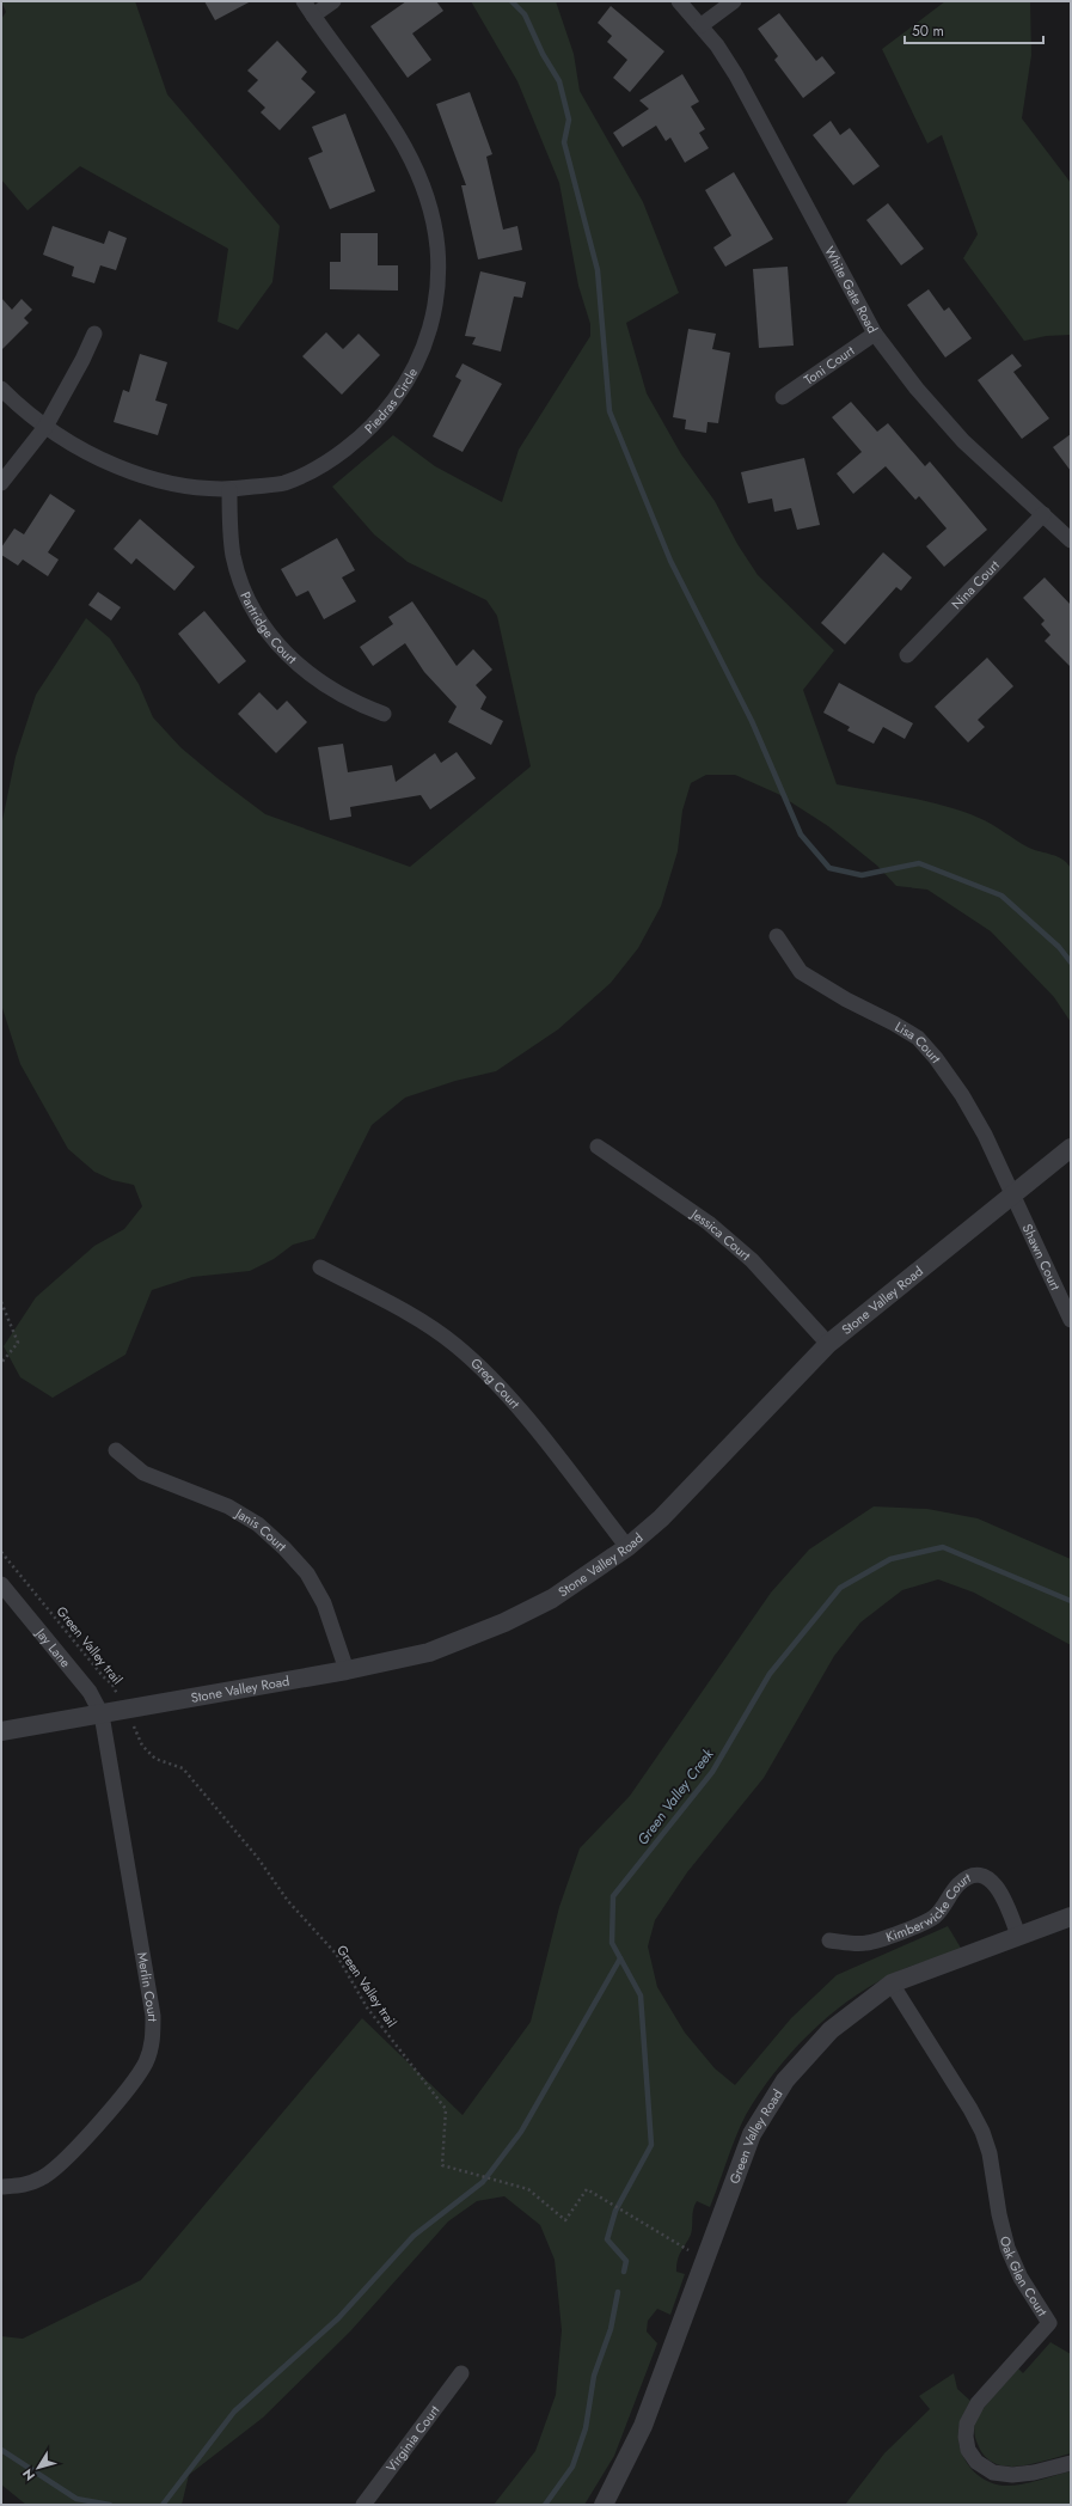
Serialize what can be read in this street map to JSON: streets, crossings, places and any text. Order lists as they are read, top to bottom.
{
  "streets": {
    "street": [
      "White Gate Road",
      "Toni Court",
      "Piedras Circle",
      "Nina Court",
      "Partridge Court",
      "Lisa Court",
      "Jessica Court",
      "Shawn Court",
      "Stone Valley Road",
      "Greg Court",
      "Janis Court",
      "Jay Lane",
      "Kimberwicke Court",
      "Merlin Court",
      "Green Valley Road",
      "Oak Glen Court",
      "Virginia Court"
    ],
    "path": ["Green Valley trail"]
  },
  "crossings": [
    ["White Gate Road", "Toni Court"],
    ["White Gate Road", "Nina Court"],
    ["Piedras Circle", "Partridge Court"],
    ["Lisa Court", "Shawn Court"],
    ["Lisa Court", "Stone Valley Road"],
    ["Jessica Court", "Stone Valley Road"],
    ["Shawn Court", "Stone Valley Road"],
    ["Stone Valley Road", "Greg Court"],
    ["Stone Valley Road", "Janis Court"],
    ["Stone Valley Road", "Green Valley trail"],
    ["Stone Valley Road", "Jay Lane"],
    ["Stone Valley Road", "Merlin Court"],
    ["Green Valley trail", "Green Valley Road"],
    ["Jay Lane", "Merlin Court"],
    ["Kimberwicke Court", "Green Valley Road"],
    ["Green Valley Road", "Oak Glen Court"]
  ],
  "water": ["Green Valley Creek"],
  "scale_bar": "50 m",
  "north": "bottom left"
}
